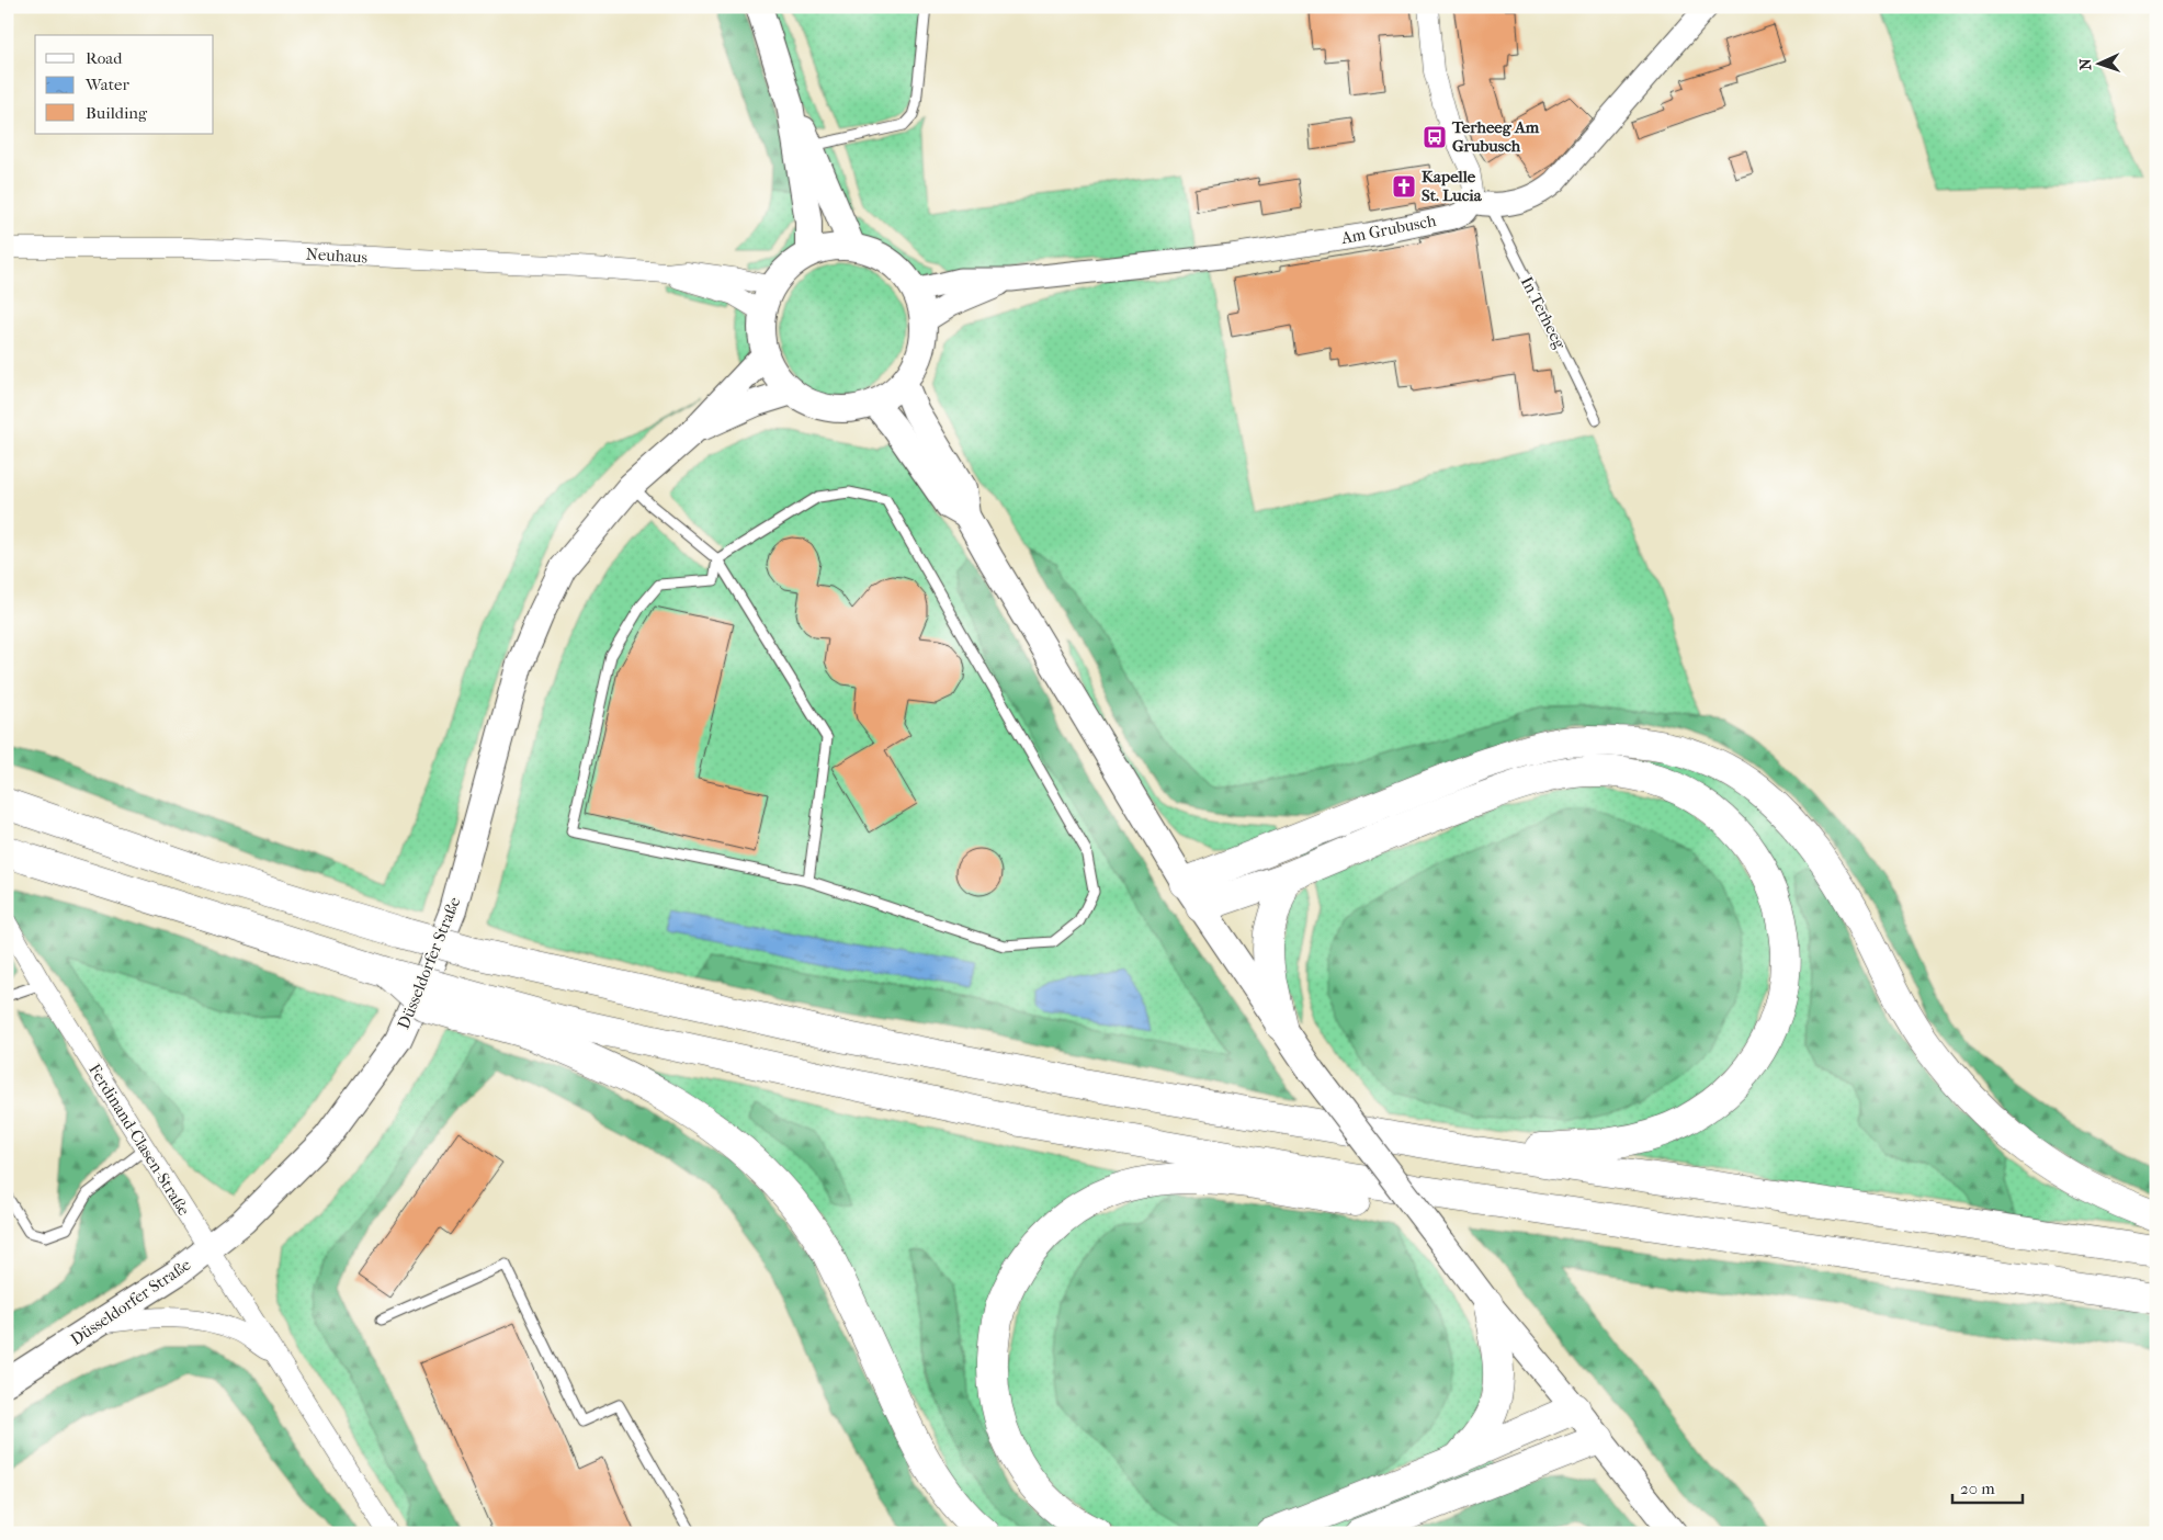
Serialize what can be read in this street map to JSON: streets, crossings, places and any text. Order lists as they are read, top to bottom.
{
  "streets": {
    "main road": ["Düsseldorfer Straße"],
    "street": [
      "Am Grubusch",
      "Neuhaus",
      "In Terheeg",
      "Ferdinand-Clasen-Straße"
    ]
  },
  "crossings": [
    ["Am Grubusch", "Neuhaus"],
    ["Am Grubusch", "In Terheeg"],
    ["Am Grubusch", "Düsseldorfer Straße"],
    ["Neuhaus", "Düsseldorfer Straße"],
    ["Düsseldorfer Straße", "Ferdinand-Clasen-Straße"]
  ],
  "places": {
    "bus stop": ["Terheeg Am Grubusch"],
    "church": ["Kapelle St. Lucia"]
  },
  "legend": ["Road", "Water", "Building"],
  "scale_bar": "20 m",
  "north": "left"
}
